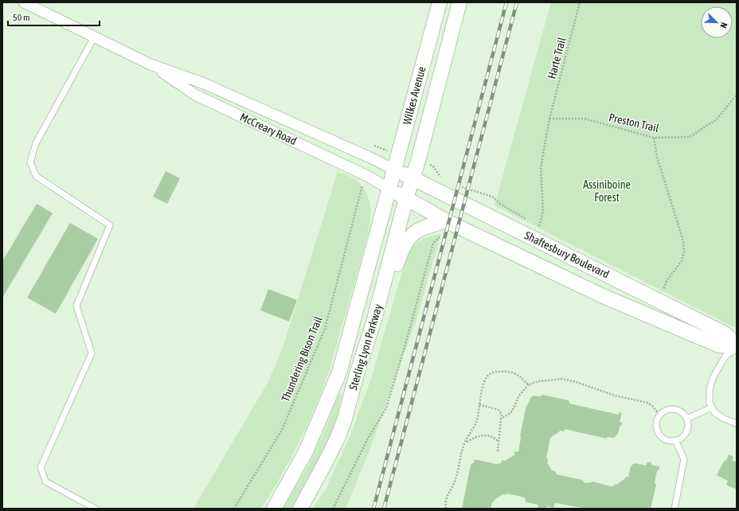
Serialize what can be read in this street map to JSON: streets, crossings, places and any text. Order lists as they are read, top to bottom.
{
  "streets": {
    "main road": ["Wilkes Avenue", "Shaftesbury Boulevard", "Sterling Lyon Parkway"],
    "street": ["McCreary Road"],
    "path": ["Harte Trail", "Preston Trail", "Thundering Bison Trail"]
  },
  "crossings": [
    ["Harte Trail", "Preston Trail"],
    ["Wilkes Avenue", "McCreary Road"],
    ["Wilkes Avenue", "Shaftesbury Boulevard"],
    ["Wilkes Avenue", "Sterling Lyon Parkway"],
    ["McCreary Road", "Shaftesbury Boulevard"],
    ["McCreary Road", "Sterling Lyon Parkway"],
    ["Shaftesbury Boulevard", "Sterling Lyon Parkway"]
  ],
  "parks": ["Assiniboine Forest"],
  "scale_bar": "50 m",
  "north": "bottom right"
}
